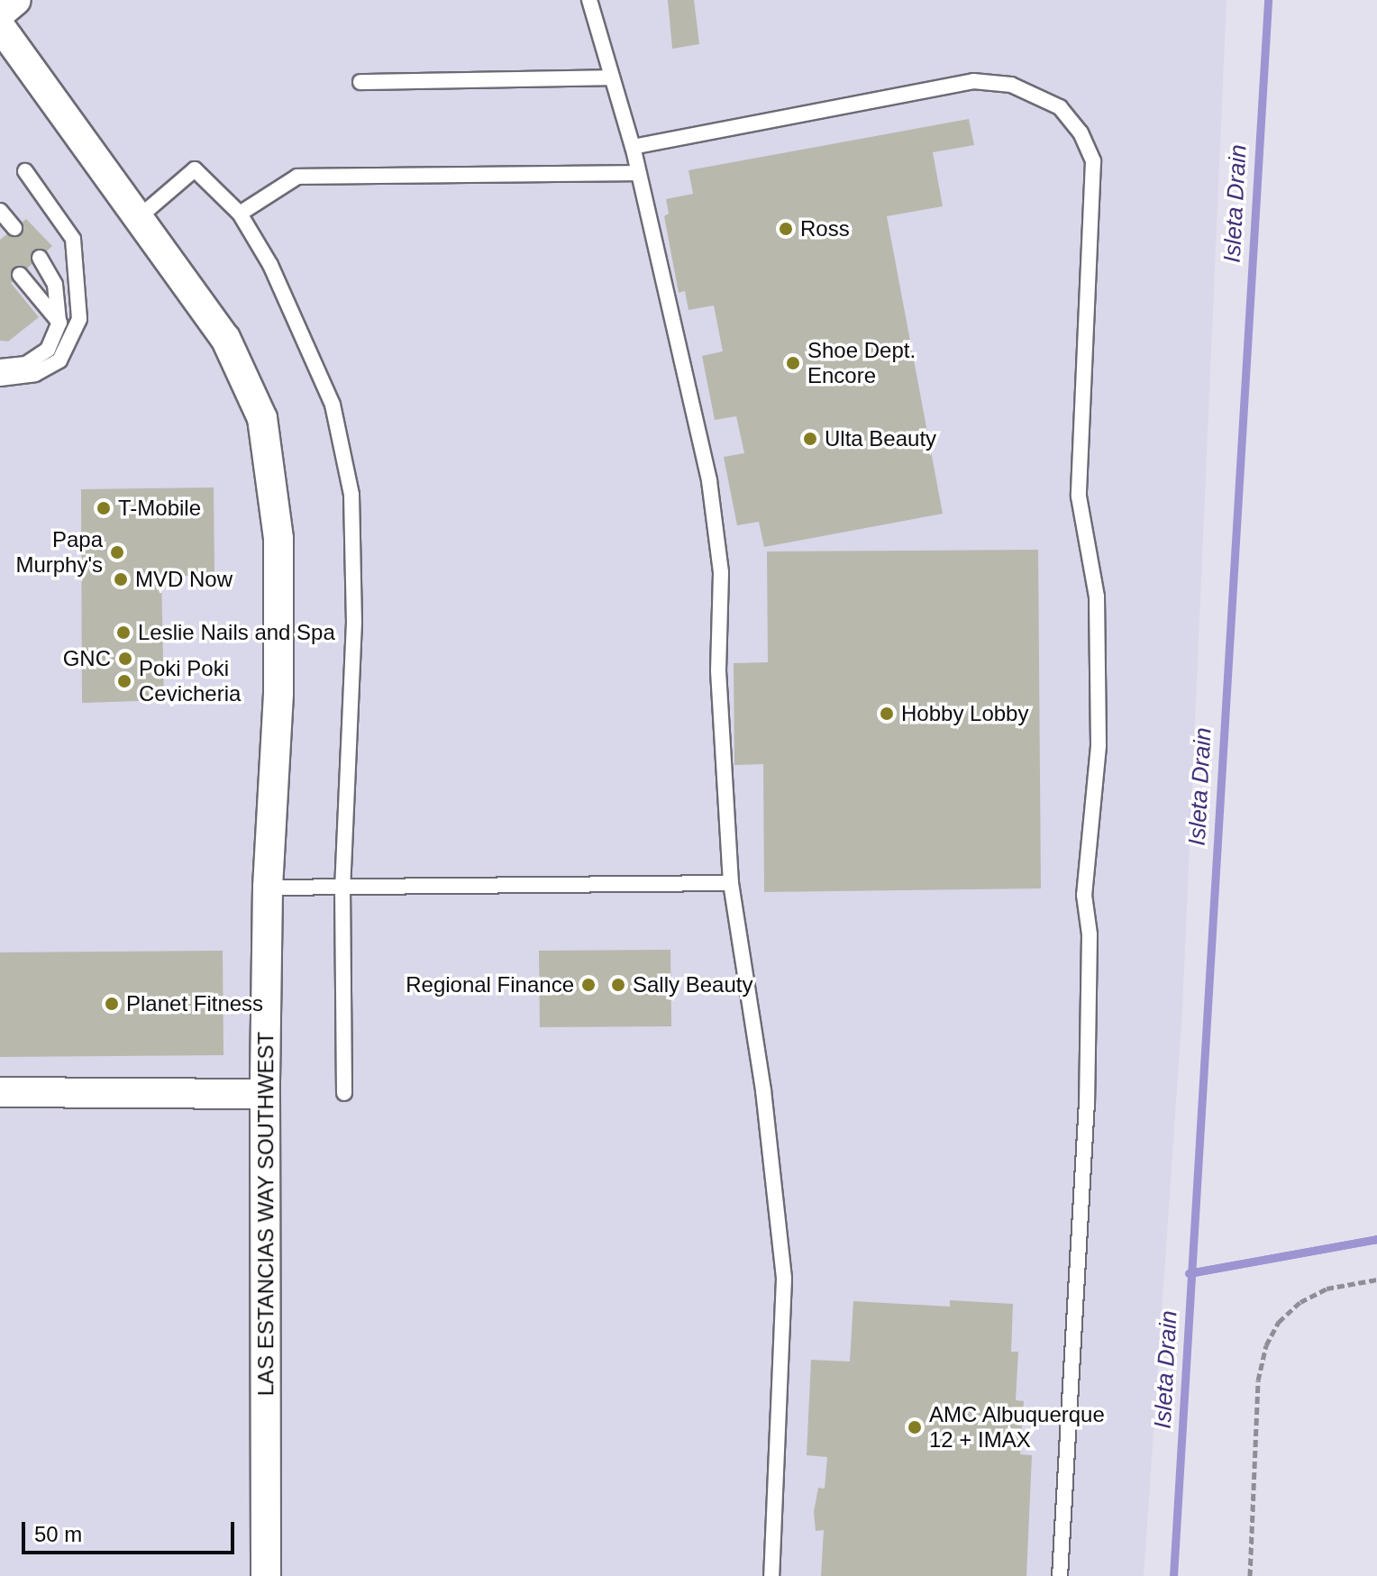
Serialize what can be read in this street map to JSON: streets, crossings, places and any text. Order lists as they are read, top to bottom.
{
  "streets": {
    "street": ["LAS ESTANCIAS WAY SOUTHWEST"]
  },
  "water": ["Isleta Drain"],
  "places": [
    "Ross",
    "Shoe Dept. Encore",
    "Ulta Beauty",
    "T-Mobile",
    "Papa Murphy's",
    "MVD Now",
    "Leslie Nails and Spa",
    "GNC",
    "Poki Poki Cevicheria",
    "Hobby Lobby",
    "Regional Finance",
    "Sally Beauty",
    "Planet Fitness",
    "AMC Albuquerque 12 + IMAX"
  ],
  "scale_bar": "50 m"
}
